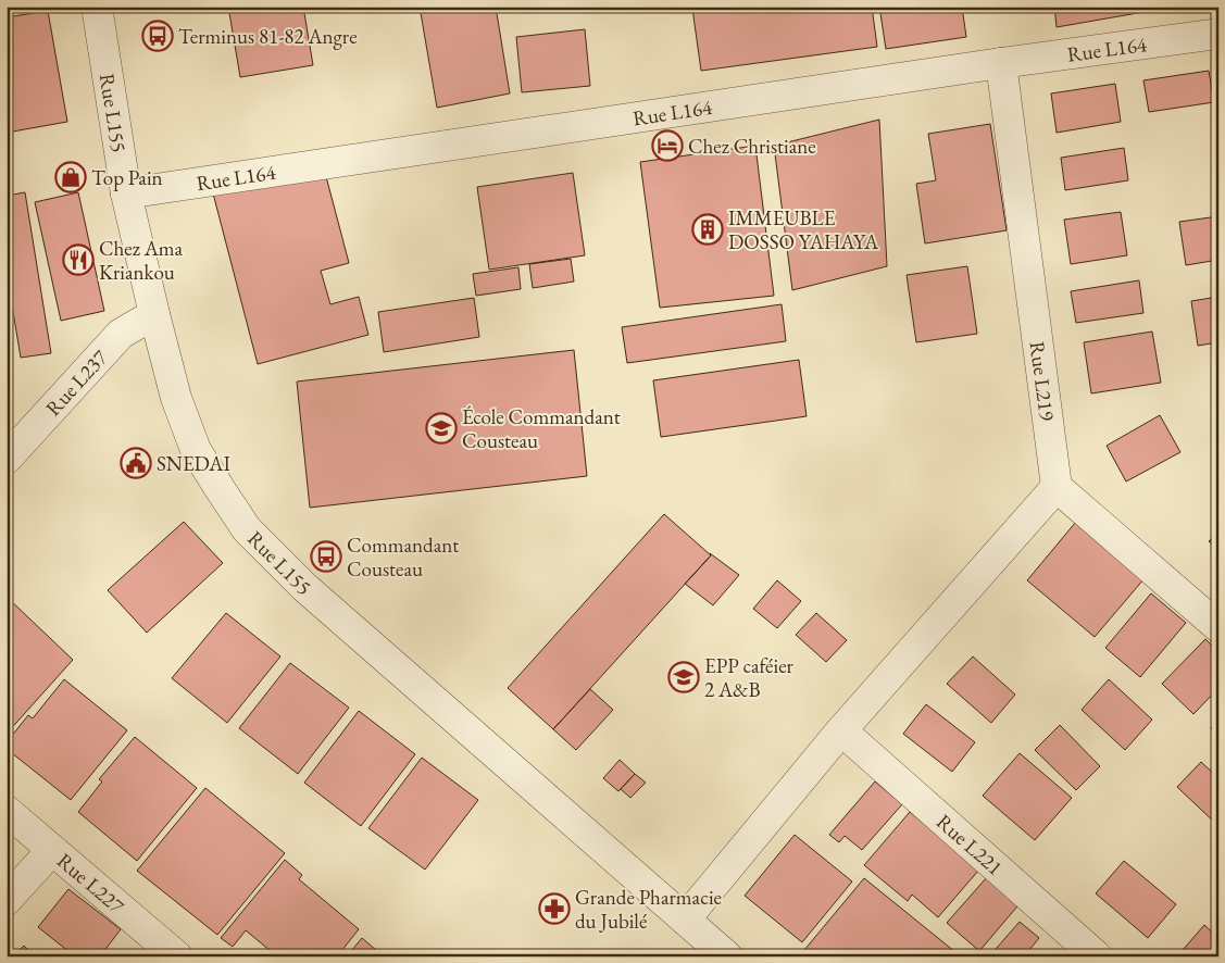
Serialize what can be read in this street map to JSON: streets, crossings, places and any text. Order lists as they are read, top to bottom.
{
  "streets": {
    "street": [
      "Rue L164",
      "Rue L155",
      "Rue L237",
      "Rue L219",
      "Rue L221",
      "Rue L227"
    ]
  },
  "crossings": [
    ["Rue L164", "Rue L155"],
    ["Rue L164", "Rue L219"],
    ["Rue L155", "Rue L237"]
  ],
  "places": {
    "bus stop": ["Terminus 81-82 Angre", "Commandant Cousteau"],
    "hotel": ["Chez Christiane"],
    "shop": ["Top Pain"],
    "building": ["IMMEUBLE DOSSO YAHAYA"],
    "restaurant": ["Chez Ama Kriankou"],
    "school or university": ["École Commandant Cousteau", "EPP caféier 2 A&B"],
    "public building": ["SNEDAI"],
    "pharmacy": ["Grande Pharmacie du Jubilé"]
  }
}
